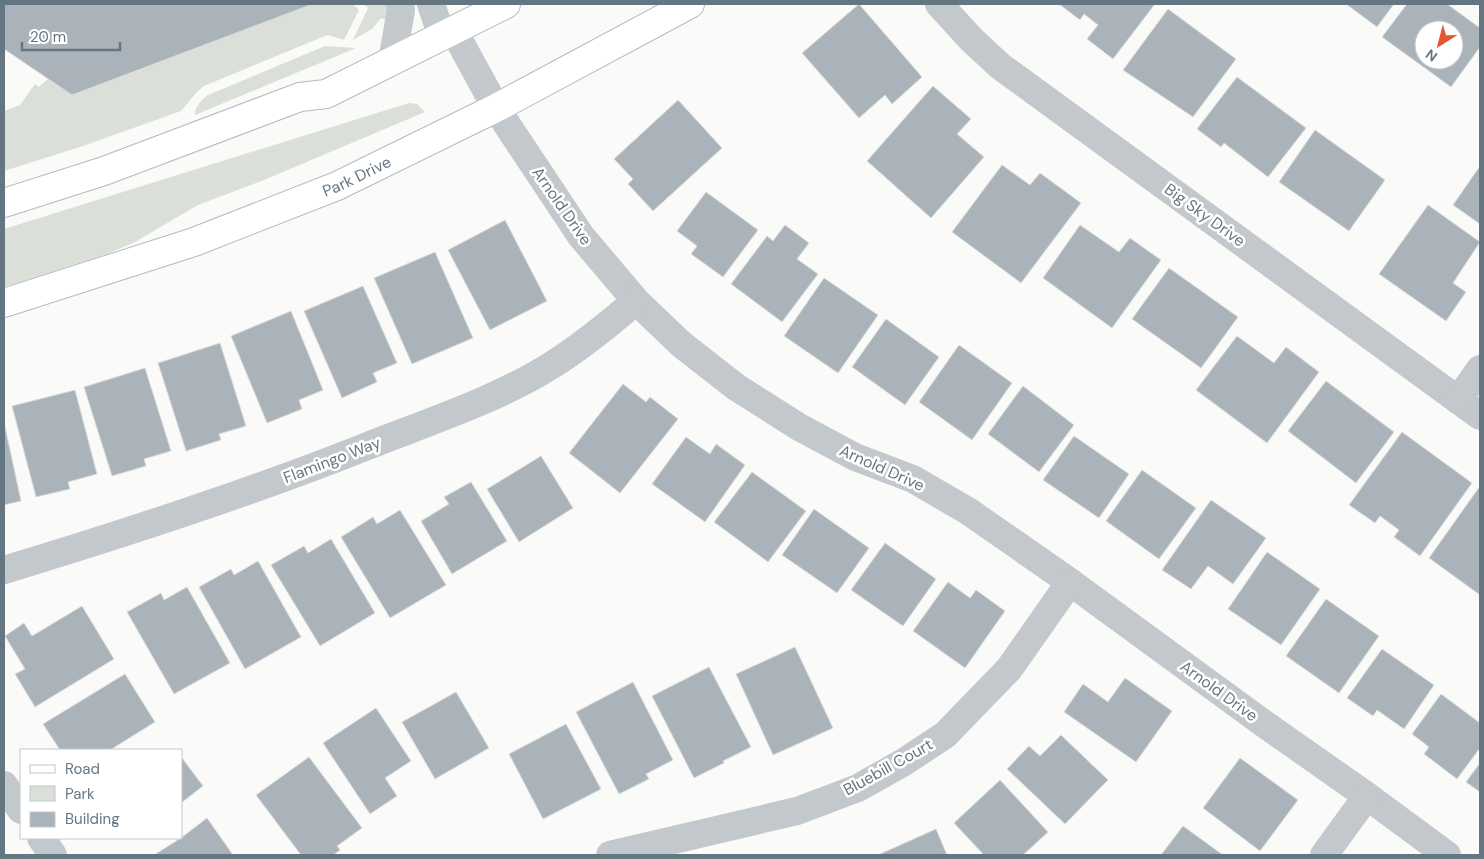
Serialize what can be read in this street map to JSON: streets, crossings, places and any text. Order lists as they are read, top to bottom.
{
  "streets": {
    "main road": ["Park Drive"],
    "street": [
      "Arnold Drive",
      "Big Sky Drive",
      "Flamingo Way",
      "Bluebill Court"
    ]
  },
  "crossings": [
    ["Park Drive", "Arnold Drive"],
    ["Arnold Drive", "Flamingo Way"],
    ["Arnold Drive", "Bluebill Court"]
  ],
  "legend": ["Road", "Park", "Building"],
  "scale_bar": "20 m",
  "north": "bottom left"
}
